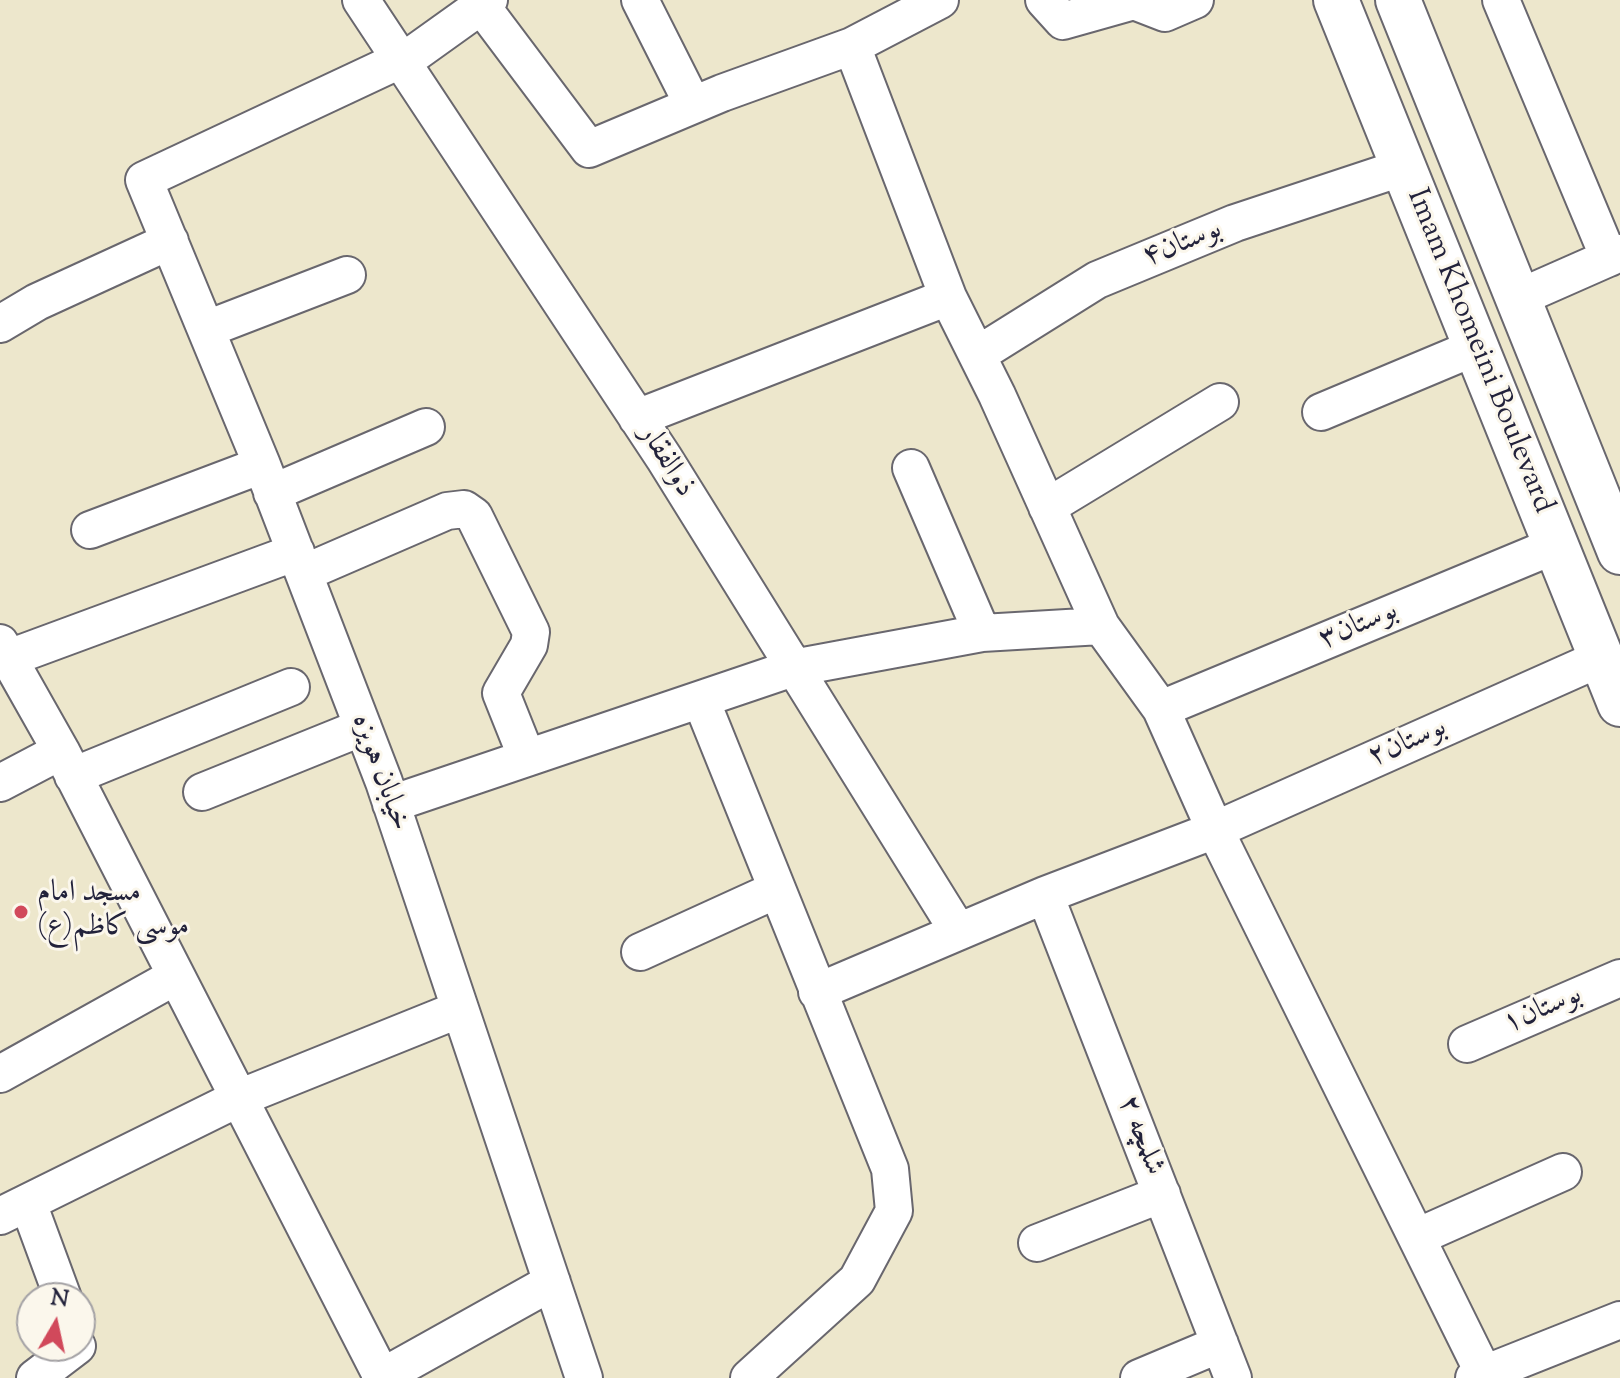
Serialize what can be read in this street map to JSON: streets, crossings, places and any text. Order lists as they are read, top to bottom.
{
  "streets": {
    "main road": ["Imam Khomeini Boulevard"],
    "street": [
      "بوستان۴",
      "ذوالفقار",
      "بوستان۳",
      "بوستان۲",
      "خیابان هویزه",
      "بوستان۱",
      "شلمچه ۲"
    ]
  },
  "crossings": [
    ["بوستان۴", "Imam Khomeini Boulevard"],
    ["Imam Khomeini Boulevard", "بوستان۳"],
    ["Imam Khomeini Boulevard", "بوستان۲"],
    ["ذوالفقار", "بوستان۲"],
    ["ذوالفقار", "خیابان هویزه"],
    ["بوستان۲", "شلمچه ۲"]
  ],
  "places": ["مسجد امام موسی کاظم(ع)"],
  "north": "top"
}
